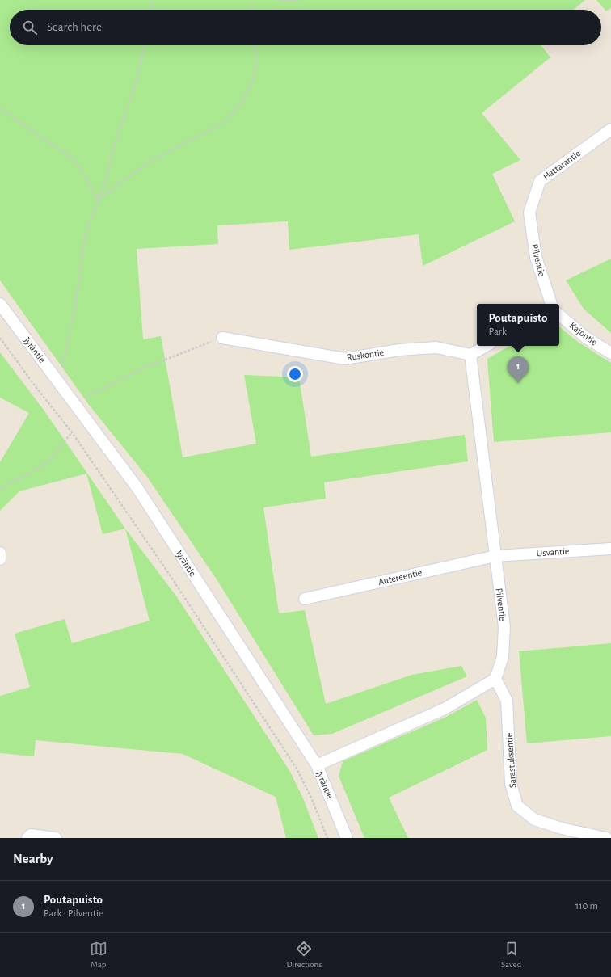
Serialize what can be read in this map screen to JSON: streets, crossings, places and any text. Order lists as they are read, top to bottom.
{
  "streets": {
    "street": [
      "Hattarantie",
      "Pilventie",
      "Kajontie",
      "Jyräntie",
      "Ruskontie",
      "Usvantie",
      "Autereentie",
      "Sarastuksentie"
    ]
  },
  "crossings": [
    ["Hattarantie", "Pilventie"],
    ["Pilventie", "Ruskontie"],
    ["Pilventie", "Usvantie"],
    ["Pilventie", "Autereentie"],
    ["Pilventie", "Sarastuksentie"],
    ["Usvantie", "Autereentie"]
  ],
  "page": {
    "search": "Search here",
    "popup": ["Poutapuisto", "Park"],
    "pins": "1",
    "heading": "Nearby",
    "list": [
      {
        "mark": "1",
        "name": "Poutapuisto",
        "note": "Park · Pilventie",
        "value": "110 m"
      }
    ],
    "nav": ["Map", "Directions", "Saved"]
  }
}
